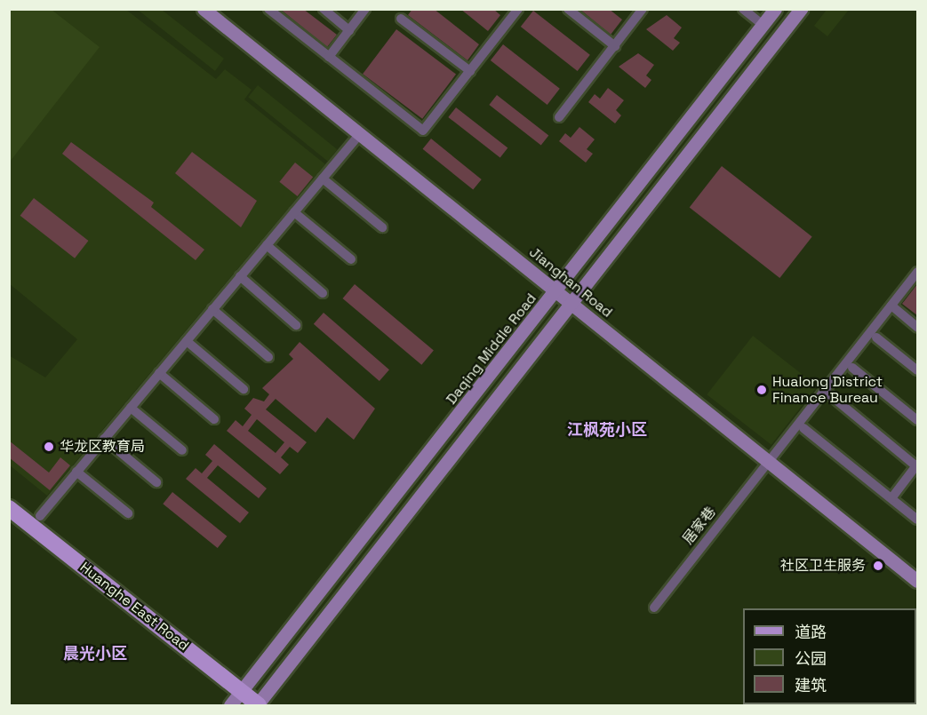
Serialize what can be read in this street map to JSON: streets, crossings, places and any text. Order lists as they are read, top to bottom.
{
  "streets": {
    "main road": ["Jianghan Road", "Daqing Middle Road", "Huanghe East Road"],
    "street": ["居家巷"]
  },
  "crossings": [
    ["Jianghan Road", "Daqing Middle Road"],
    ["Jianghan Road", "居家巷"],
    ["Daqing Middle Road", "Huanghe East Road"]
  ],
  "districts": ["江枫苑小区", "晨光小区"],
  "places": ["Hualong District Finance Bureau", "华龙区教育局", "社区卫生服务"],
  "legend": ["道路", "公园", "建筑"]
}
